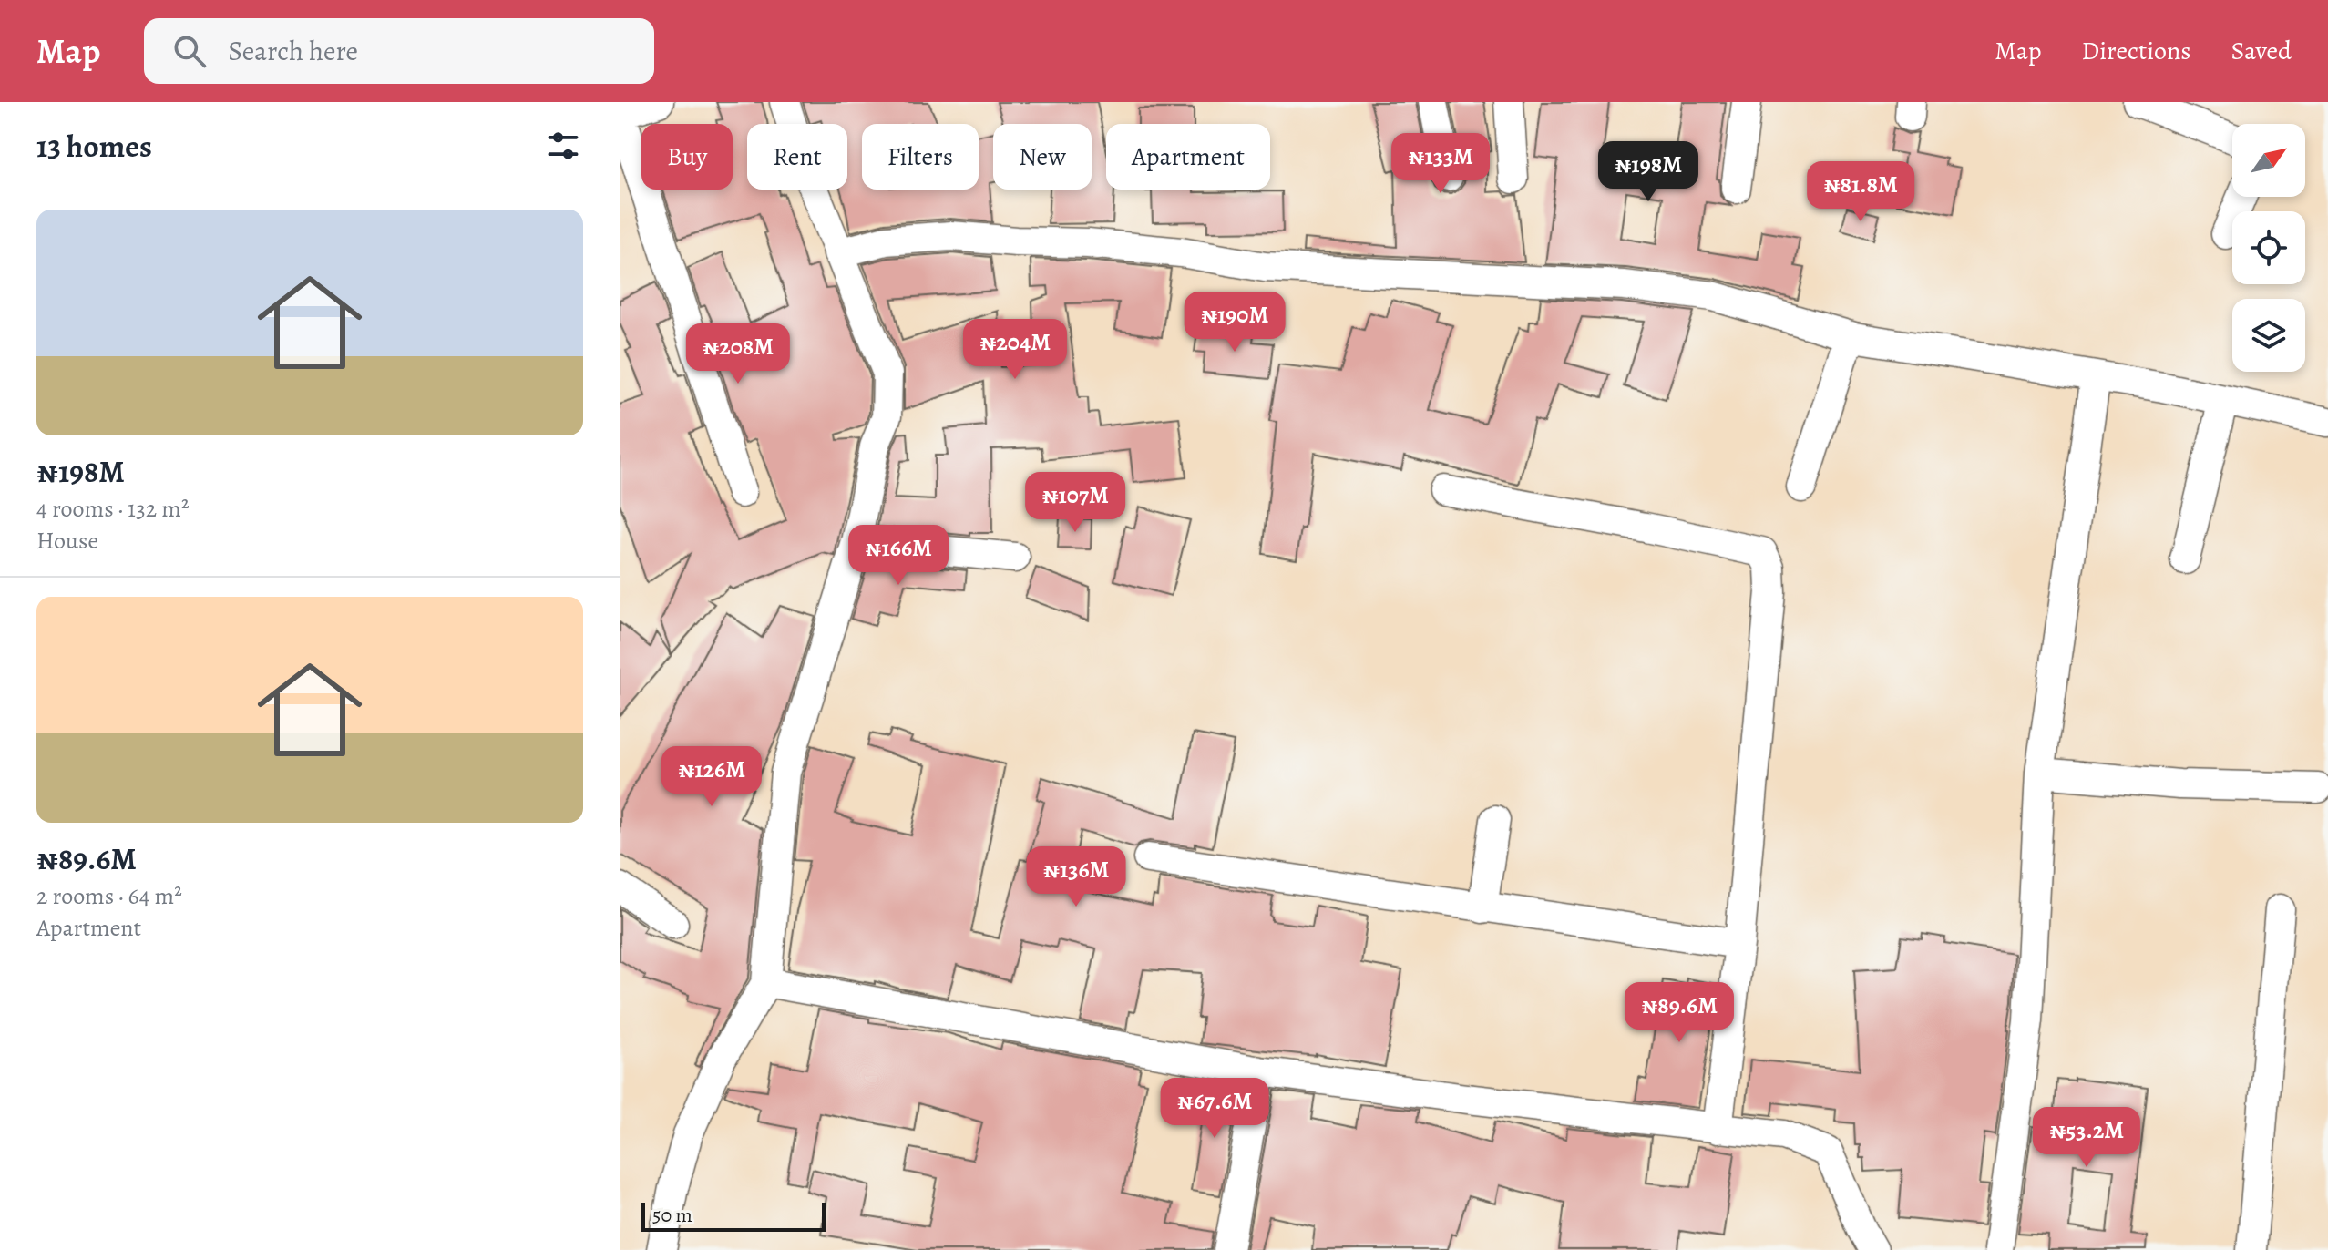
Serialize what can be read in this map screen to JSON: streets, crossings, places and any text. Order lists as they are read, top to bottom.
{
  "scale_bar": "50 m",
  "north": "top right",
  "page": {
    "header": "Map",
    "search": "Search here",
    "nav": ["Map", "Directions", "Saved"],
    "heading": "13 homes",
    "chip": [
      "Buy",
      "Rent",
      "Filters",
      "New",
      "Apartment"
    ],
    "price": [
      "₦133M",
      "₦198M",
      "₦81.8M",
      "₦190M",
      "₦204M",
      "₦208M",
      "₦107M",
      "₦166M",
      "₦126M",
      "₦136M",
      "₦89.6M",
      "₦67.6M",
      "₦53.2M"
    ],
    "list": [
      {
        "name": "₦198M",
        "note": "4 rooms · 132 m² · House"
      },
      {
        "name": "₦89.6M",
        "note": "2 rooms · 64 m² · Apartment"
      }
    ],
    "scale": "50 m"
  }
}
